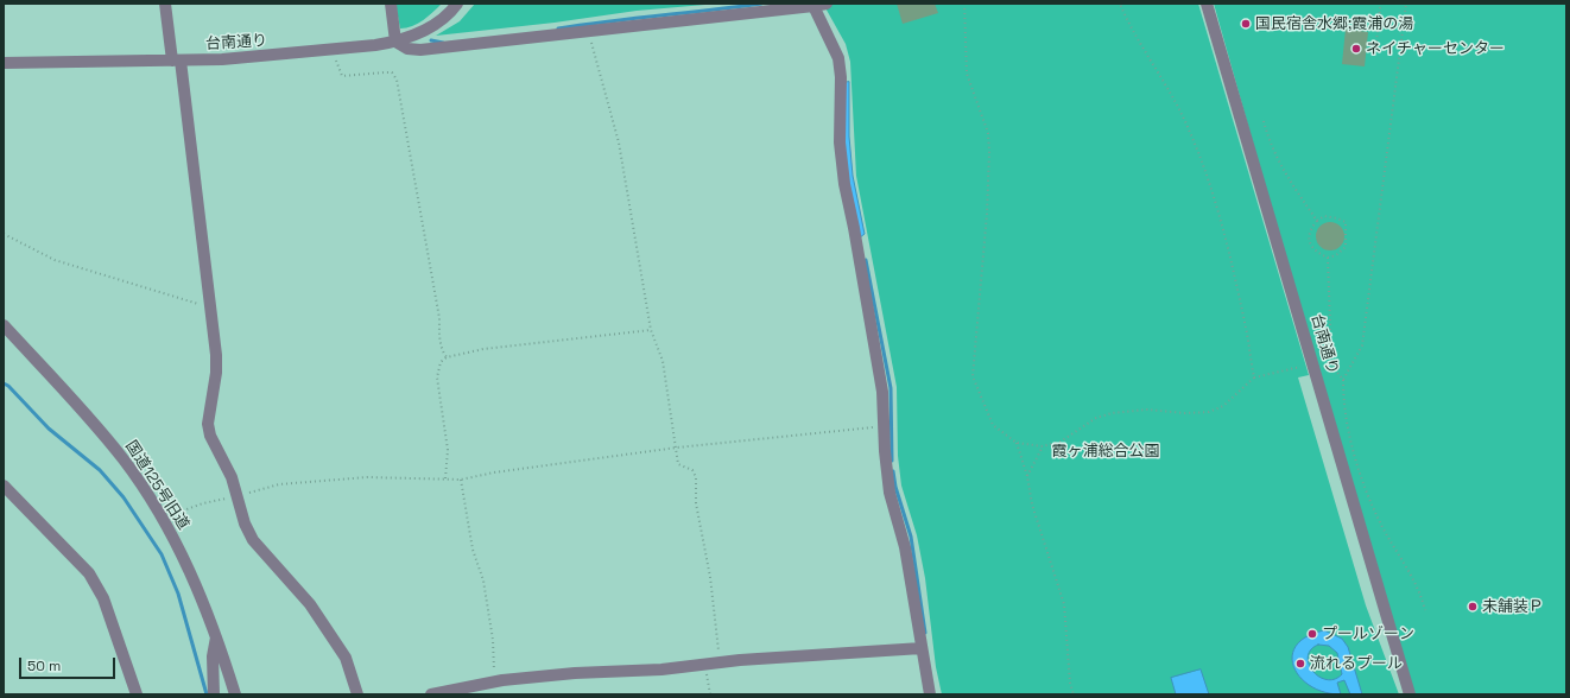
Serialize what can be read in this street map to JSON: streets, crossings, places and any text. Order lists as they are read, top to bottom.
{
  "streets": {
    "street": ["台南通り", "国道125号旧道"]
  },
  "parks": ["霞ヶ浦総合公園"],
  "places": [
    "国民宿舎水郷;霞浦の湯",
    "ネイチャーセンター",
    "未舗装Ｐ",
    "プールゾーン",
    "流れるプール"
  ],
  "scale_bar": "50 m"
}
